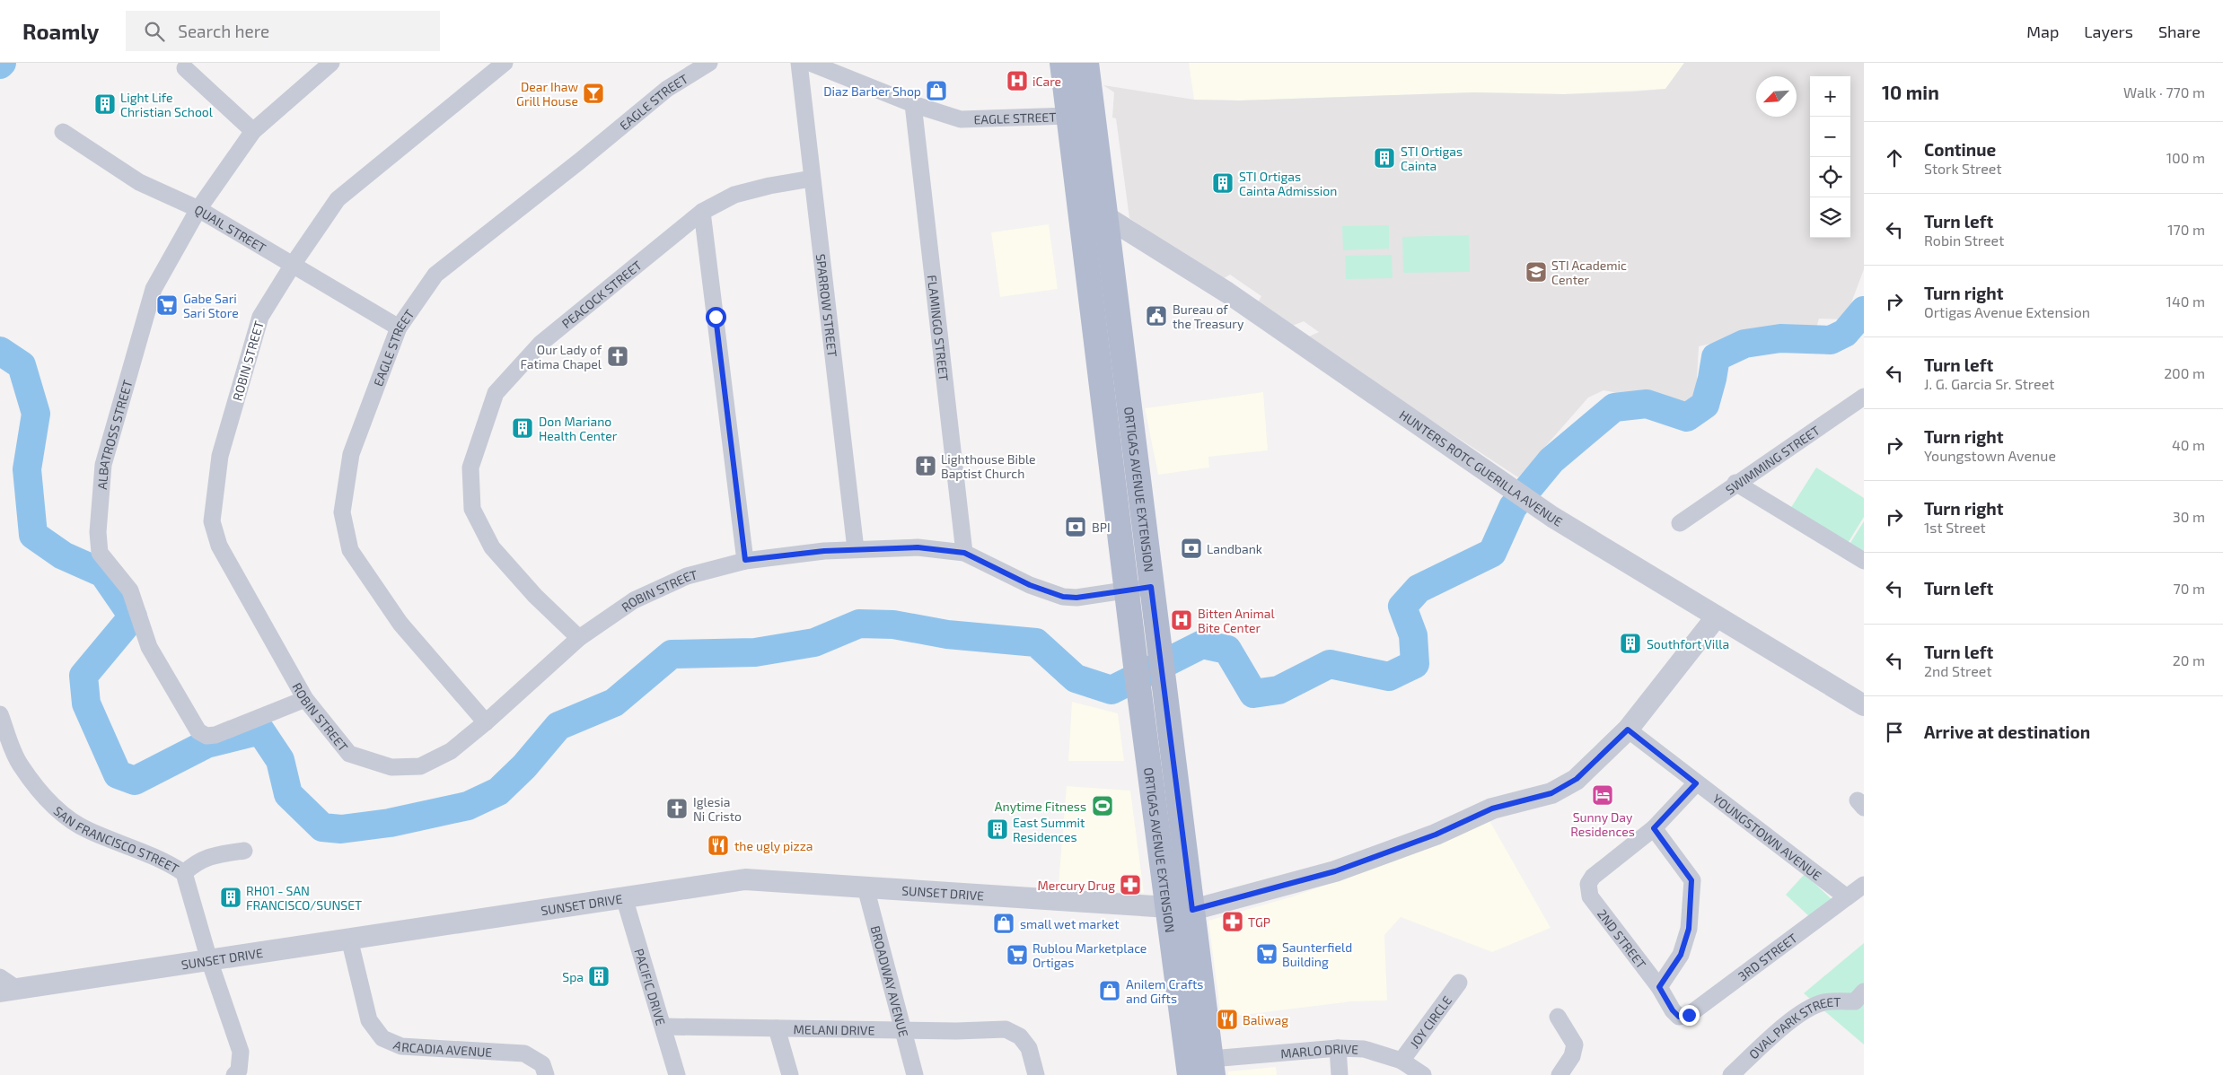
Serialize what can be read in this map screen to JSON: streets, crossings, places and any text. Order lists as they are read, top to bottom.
{
  "streets": {
    "main road": ["ORTIGAS AVENUE EXTENSION"],
    "street": [
      "EAGLE STREET",
      "QUAIL STREET",
      "PEACOCK STREET",
      "SPARROW STREET",
      "FLAMINGO STREET",
      "ROBIN STREET",
      "ALBATROSS STREET",
      "SWIMMING STREET",
      "HUNTERS ROTC GUERILLA AVENUE",
      "YOUNGSTOWN AVENUE",
      "SAN FRANCISCO STREET",
      "SUNSET DRIVE",
      "2ND STREET",
      "3RD STREET",
      "BROADWAY AVENUE",
      "PACIFIC DRIVE",
      "JOY CIRCLE",
      "MELANI DRIVE",
      "OVAL PARK STREET",
      "ARCADIA AVENUE",
      "MARLO DRIVE"
    ]
  },
  "crossings": [
    ["EAGLE STREET", "QUAIL STREET"],
    ["EAGLE STREET", "FLAMINGO STREET"],
    ["EAGLE STREET", "ROBIN STREET"],
    ["EAGLE STREET", "ORTIGAS AVENUE EXTENSION"],
    ["QUAIL STREET", "ROBIN STREET"],
    ["QUAIL STREET", "ALBATROSS STREET"],
    ["PEACOCK STREET", "SPARROW STREET"],
    ["PEACOCK STREET", "ROBIN STREET"],
    ["SPARROW STREET", "ROBIN STREET"],
    ["FLAMINGO STREET", "ROBIN STREET"],
    ["ROBIN STREET", "ALBATROSS STREET"],
    ["ROBIN STREET", "ORTIGAS AVENUE EXTENSION"],
    ["HUNTERS ROTC GUERILLA AVENUE", "ORTIGAS AVENUE EXTENSION"],
    ["ORTIGAS AVENUE EXTENSION", "SUNSET DRIVE"],
    ["ORTIGAS AVENUE EXTENSION", "MARLO DRIVE"],
    ["YOUNGSTOWN AVENUE", "3RD STREET"],
    ["SAN FRANCISCO STREET", "SUNSET DRIVE"],
    ["SUNSET DRIVE", "BROADWAY AVENUE"],
    ["SUNSET DRIVE", "PACIFIC DRIVE"],
    ["SUNSET DRIVE", "ARCADIA AVENUE"],
    ["2ND STREET", "3RD STREET"],
    ["BROADWAY AVENUE", "MELANI DRIVE"],
    ["PACIFIC DRIVE", "MELANI DRIVE"],
    ["JOY CIRCLE", "MARLO DRIVE"]
  ],
  "places": {
    "hospital": ["iCare", "Bitten Animal Bite Center"],
    "shop": ["Diaz Barber Shop", "small wet market", "Anilem Crafts and Gifts"],
    "bar": ["Dear Ihaw Grill House"],
    "building": [
      "Light Life Christian School",
      "STI Ortigas Cainta",
      "STI Ortigas Cainta Admission",
      "Don Mariano Health Center",
      "Southfort Villa",
      "East Summit Residences",
      "RH01 - SAN FRANCISCO/SUNSET",
      "Spa"
    ],
    "school or university": ["STI Academic Center"],
    "supermarket": ["Gabe Sari Sari Store", "Saunterfield Building", "Rublou Marketplace Ortigas"],
    "public building": ["Bureau of the Treasury"],
    "church": ["Our Lady of Fatima Chapel", "Lighthouse Bible Baptist Church", "Iglesia Ni Cristo"],
    "bank": ["BPI", "Landbank"],
    "hotel": ["Sunny Day Residences"],
    "sports": ["Anytime Fitness"],
    "restaurant": ["the ugly pizza", "Baliwag"],
    "pharmacy": ["Mercury Drug", "TGP"]
  },
  "north": "bottom left",
  "page": {
    "header": "Roamly",
    "search": "Search here",
    "nav": ["Map", "Layers", "Share"],
    "heading": ["10 min", "Walk · 770 m"],
    "map_buttons": ["+", "−"],
    "list": [
      ["Continue", "Stork Street", "100 m"],
      ["Turn left", "Robin Street", "170 m"],
      ["Turn right", "Ortigas Avenue Extension", "140 m"],
      ["Turn left", "J. G. Garcia Sr. Street", "200 m"],
      ["Turn right", "Youngstown Avenue", "40 m"],
      ["Turn right", "1st Street", "30 m"],
      ["Turn left", "70 m"],
      ["Turn left", "2nd Street", "20 m"],
      "Arrive at destination"
    ]
  }
}
